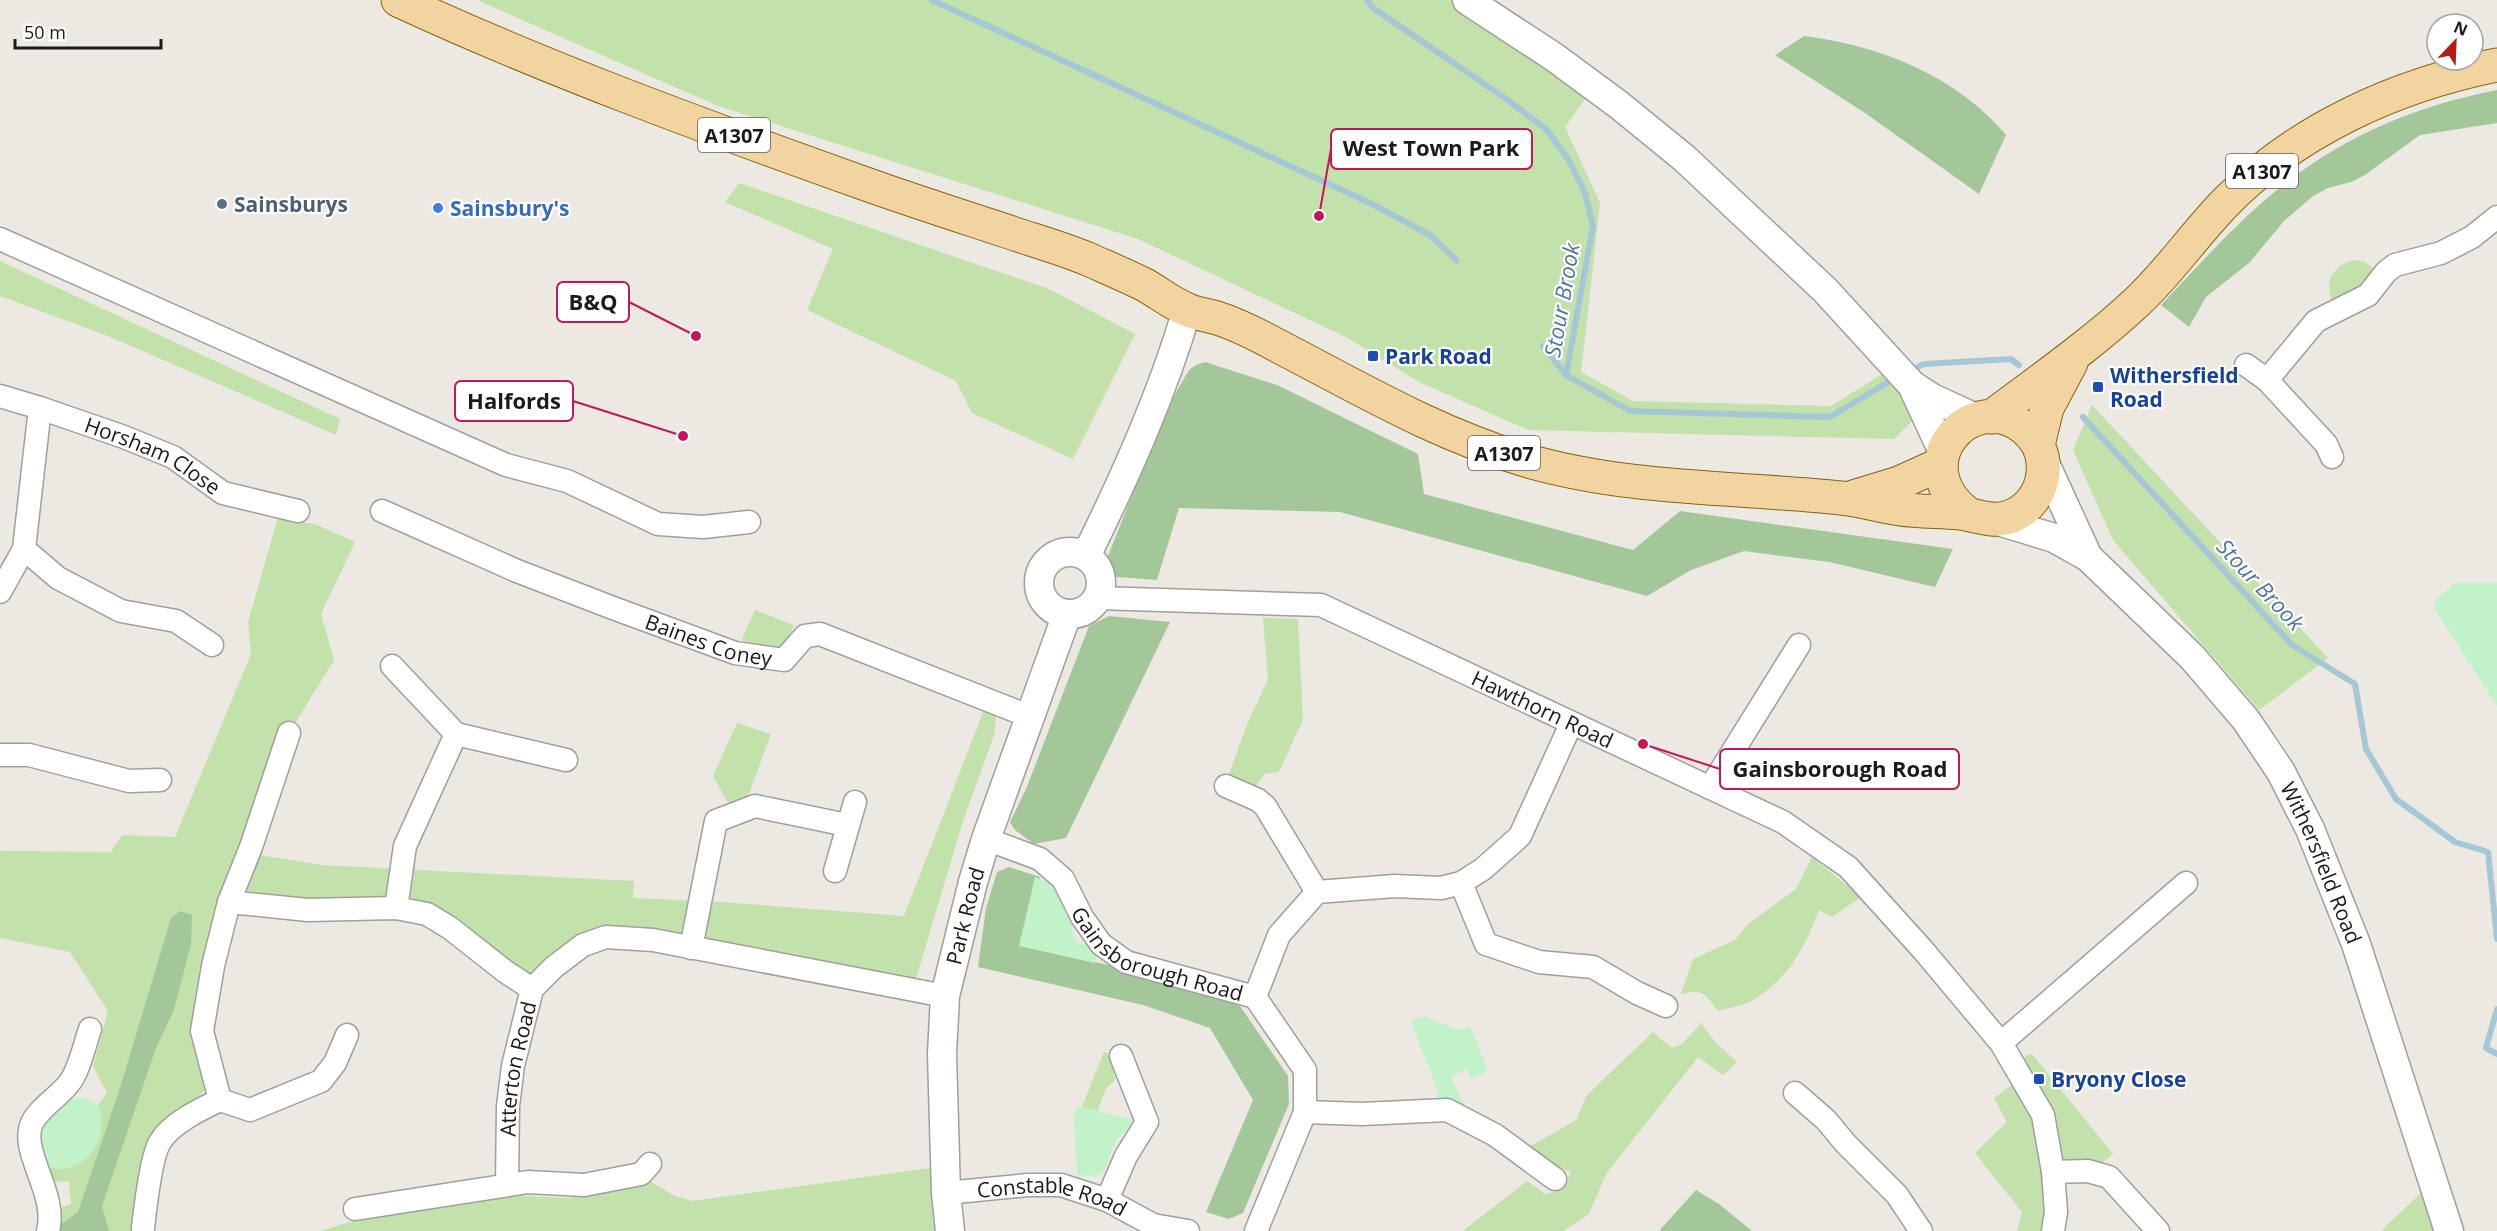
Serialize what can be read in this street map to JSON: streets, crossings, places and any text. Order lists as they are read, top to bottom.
{
  "streets": {
    "main road": ["A1307"],
    "street": [
      "Horsham Close",
      "Baines Coney",
      "Hawthorn Road",
      "Withersfield Road",
      "Park Road",
      "Gainsborough Road",
      "Atterton Road",
      "Constable Road"
    ]
  },
  "crossings": [
    ["A1307", "Withersfield Road"],
    ["Baines Coney", "Park Road"],
    ["Hawthorn Road", "Park Road"],
    ["Park Road", "Gainsborough Road"],
    ["Park Road", "Atterton Road"],
    ["Park Road", "Constable Road"]
  ],
  "water": ["Stour Brook"],
  "places": {
    "other": [
      "Sainsburys",
      "Sainsbury's",
      "West Town Park",
      "B&Q",
      "Halfords",
      "Gainsborough Road"
    ],
    "transit": ["Park Road", "Withersfield Road", "Bryony Close"]
  },
  "scale_bar": "50 m",
  "north": "top right"
}
